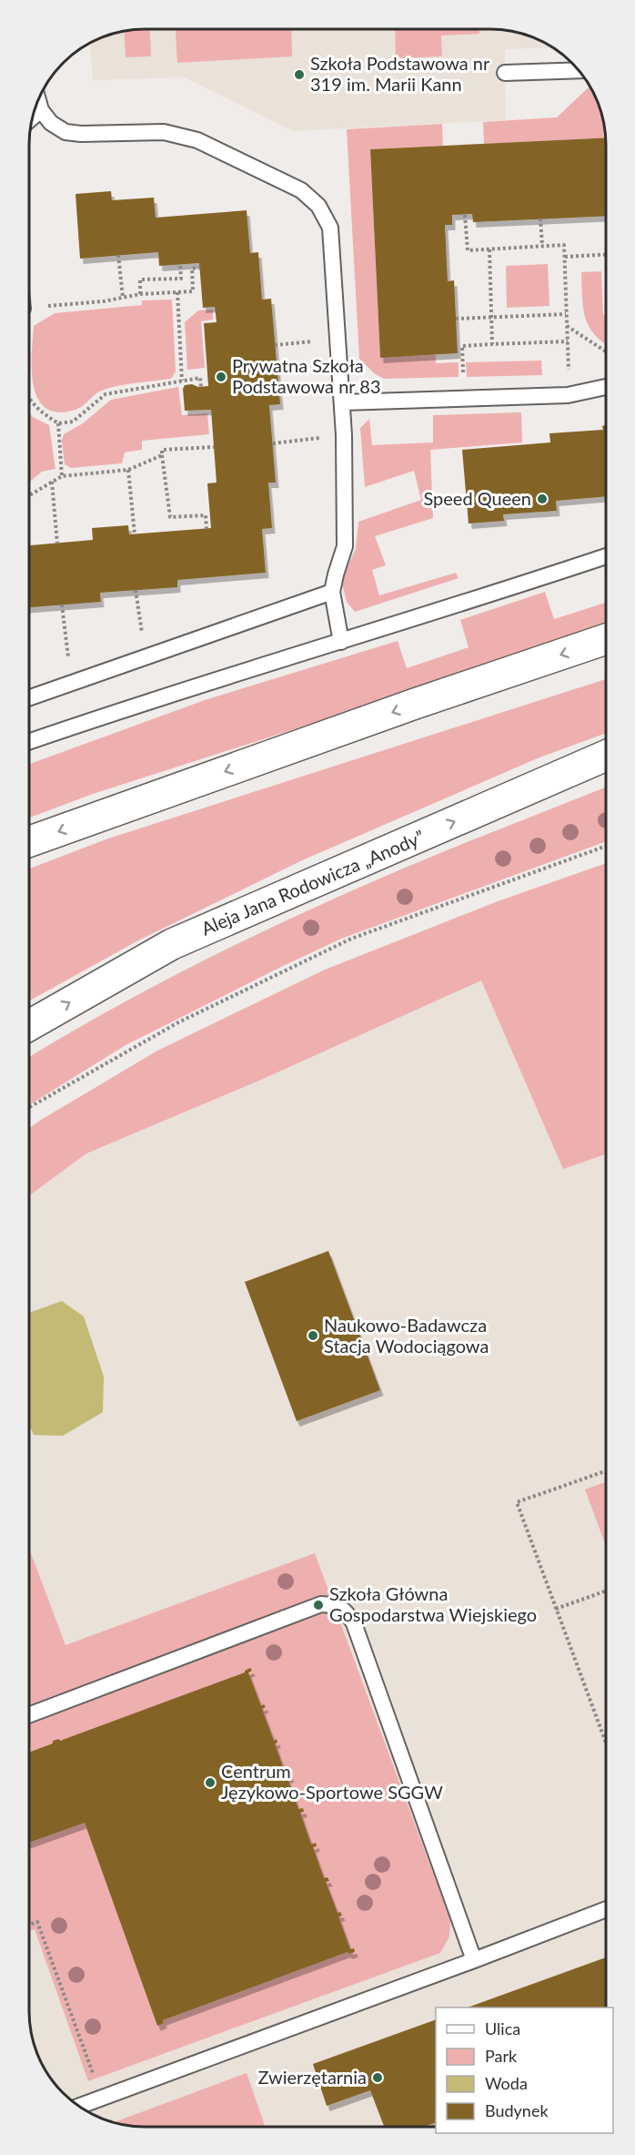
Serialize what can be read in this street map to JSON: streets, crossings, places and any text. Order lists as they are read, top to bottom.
{
  "streets": {
    "main road": ["Aleja Jana Rodowicza „Anody”"]
  },
  "places": [
    "Szkoła Podstawowa nr 319 im. Marii Kann",
    "Prywatna Szkoła Podstawowa nr 83",
    "Speed Queen",
    "Naukowo-Badawcza Stacja Wodociągowa",
    "Szkoła Główna Gospodarstwa Wiejskiego",
    "Centrum Językowo-Sportowe SGGW",
    "Zwierzętarnia"
  ],
  "legend": [
    "Ulica",
    "Park",
    "Woda",
    "Budynek"
  ]
}
